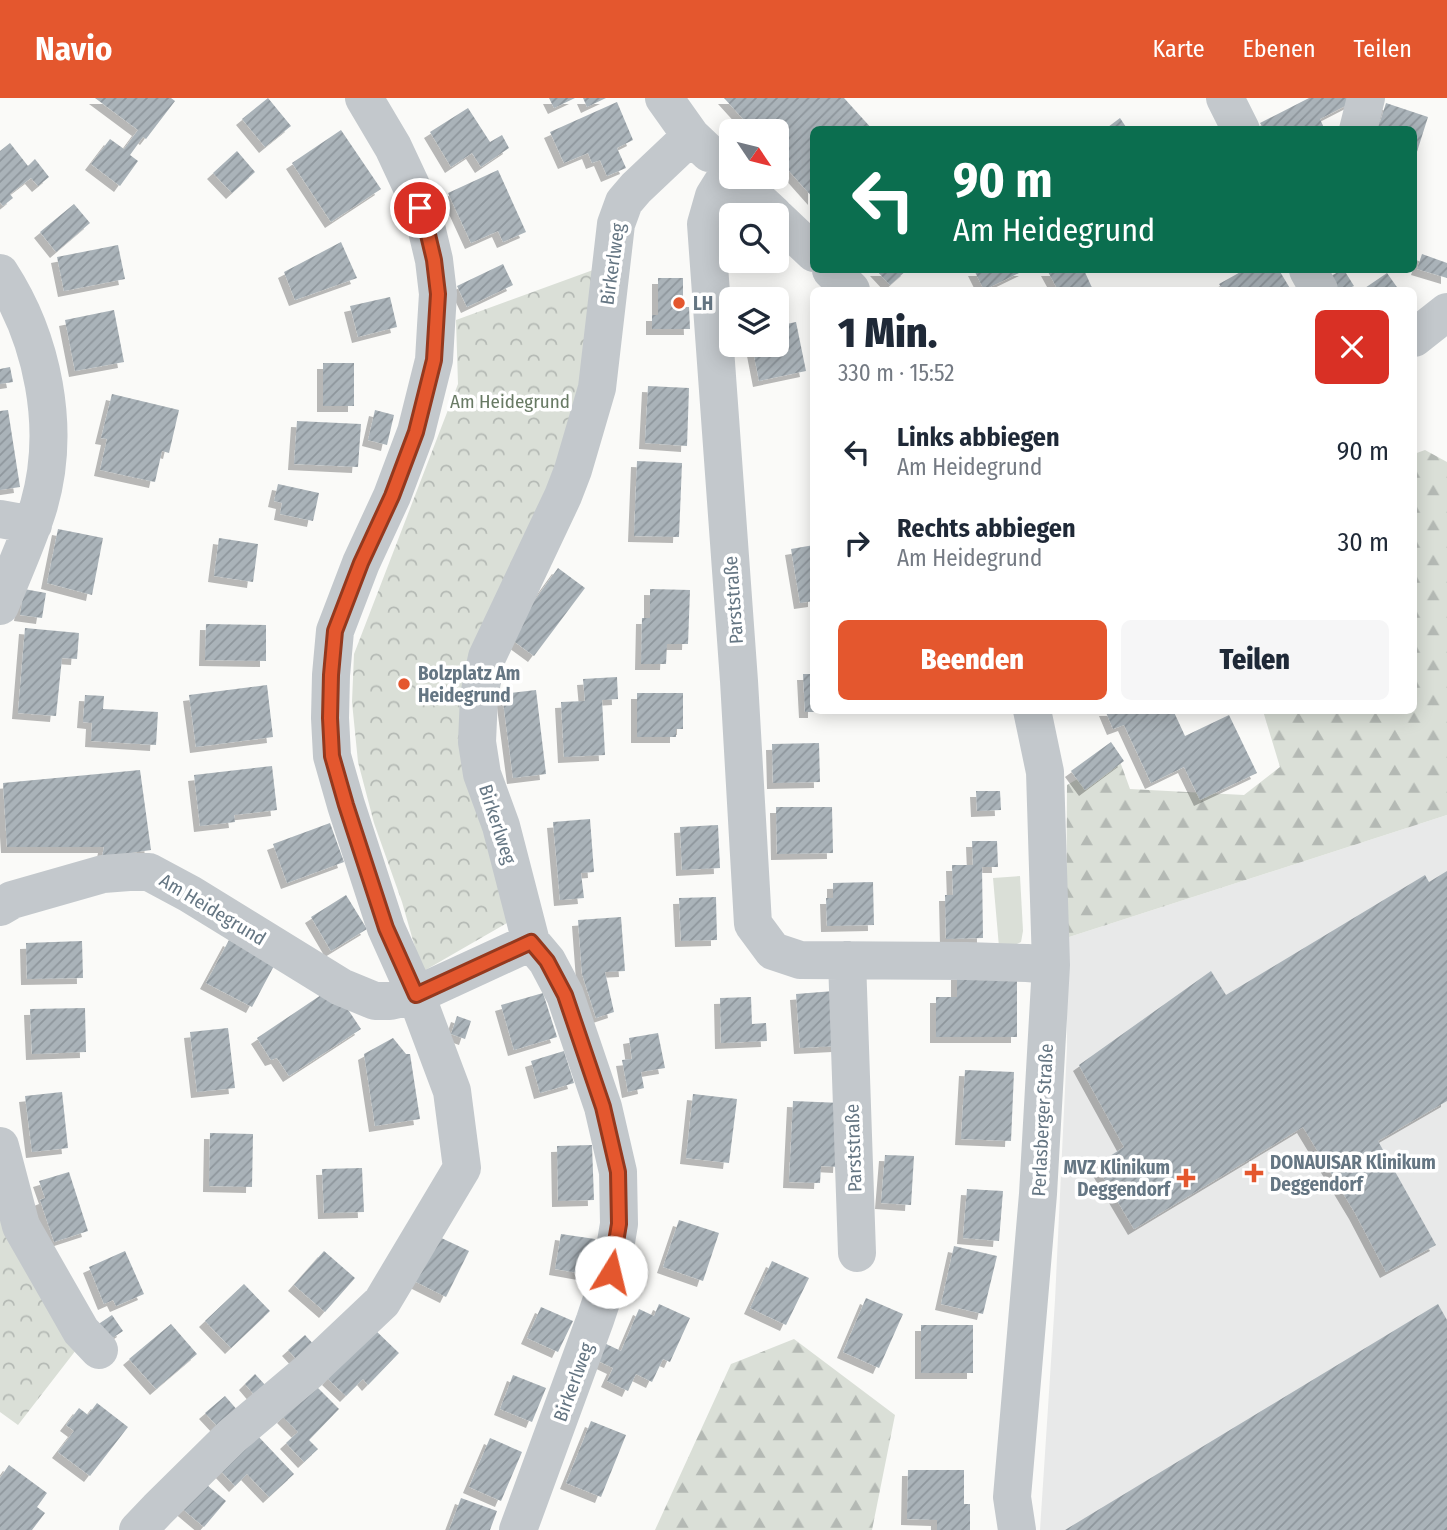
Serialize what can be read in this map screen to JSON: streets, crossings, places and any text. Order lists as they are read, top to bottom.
{
  "streets": {
    "street": [
      "Birkerlweg",
      "Parststraße",
      "Am Heidegrund",
      "Perlasberger Straße"
    ]
  },
  "crossings": [
    ["Birkerlweg", "Am Heidegrund"],
    ["Parststraße", "Perlasberger Straße"]
  ],
  "parks": ["Am Heidegrund"],
  "places": {
    "other": ["LH", "Bolzplatz Am Heidegrund"],
    "health": ["DONAUISAR Klinikum Deggendorf", "MVZ Klinikum Deggendorf"]
  },
  "north": "bottom right",
  "page": {
    "header": "Navio",
    "nav": ["Karte", "Ebenen", "Teilen"],
    "turn": ["90 m", "Am Heidegrund"],
    "heading": ["1 Min.", "330 m · 15:52"],
    "list": [
      {
        "name": "Links abbiegen",
        "note": "Am Heidegrund",
        "value": "90 m"
      },
      {
        "name": "Rechts abbiegen",
        "note": "Am Heidegrund",
        "value": "30 m"
      }
    ],
    "buttons": ["Beenden", "Teilen"]
  }
}
